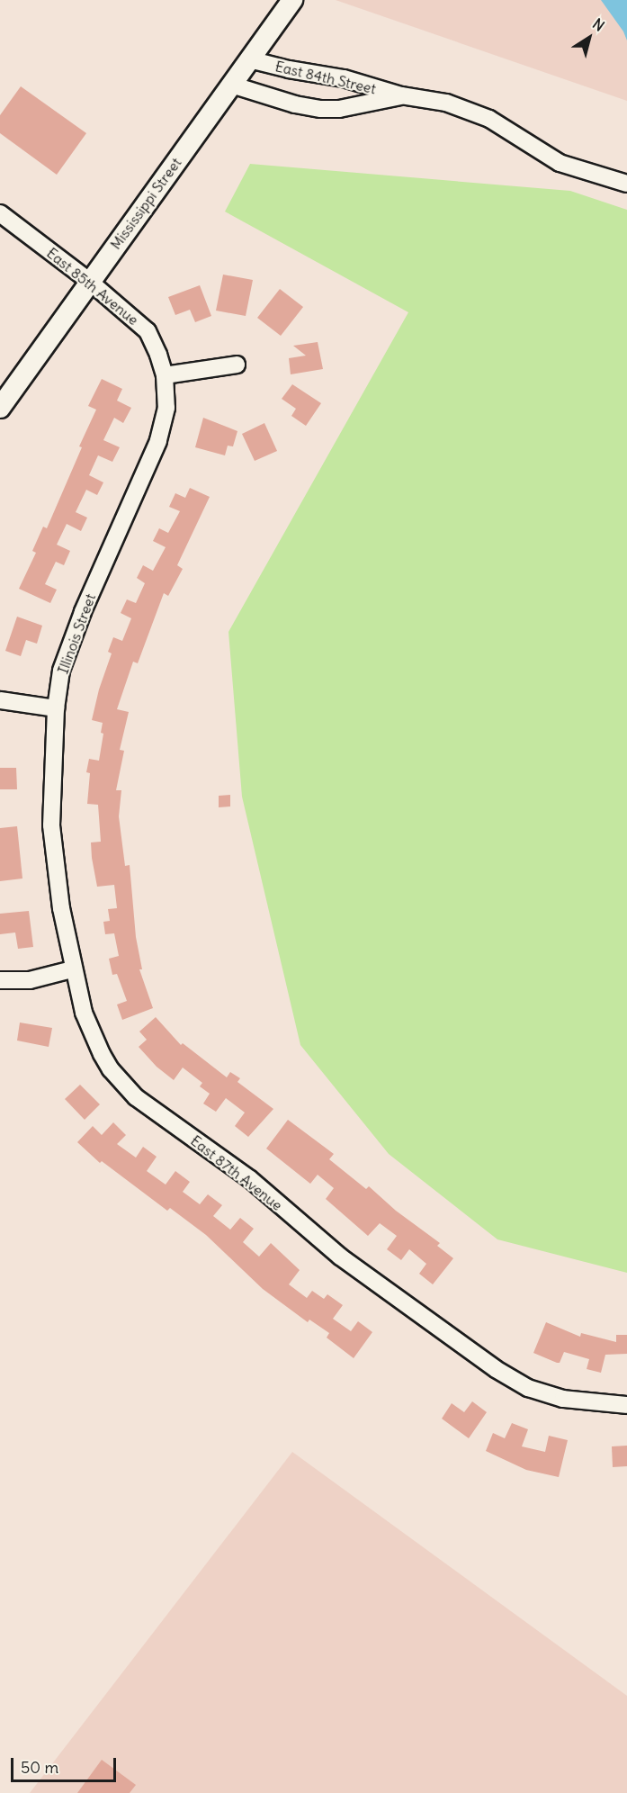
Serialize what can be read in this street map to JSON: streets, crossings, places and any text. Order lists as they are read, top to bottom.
{
  "streets": {
    "street": [
      "East 84th Street",
      "Mississippi Street",
      "East 85th Avenue",
      "Illinois Street",
      "East 87th Avenue"
    ]
  },
  "crossings": [
    ["East 84th Street", "Mississippi Street"],
    ["Mississippi Street", "East 85th Avenue"],
    ["East 85th Avenue", "Illinois Street"],
    ["Illinois Street", "East 87th Avenue"]
  ],
  "scale_bar": "50 m",
  "north": "top right"
}
